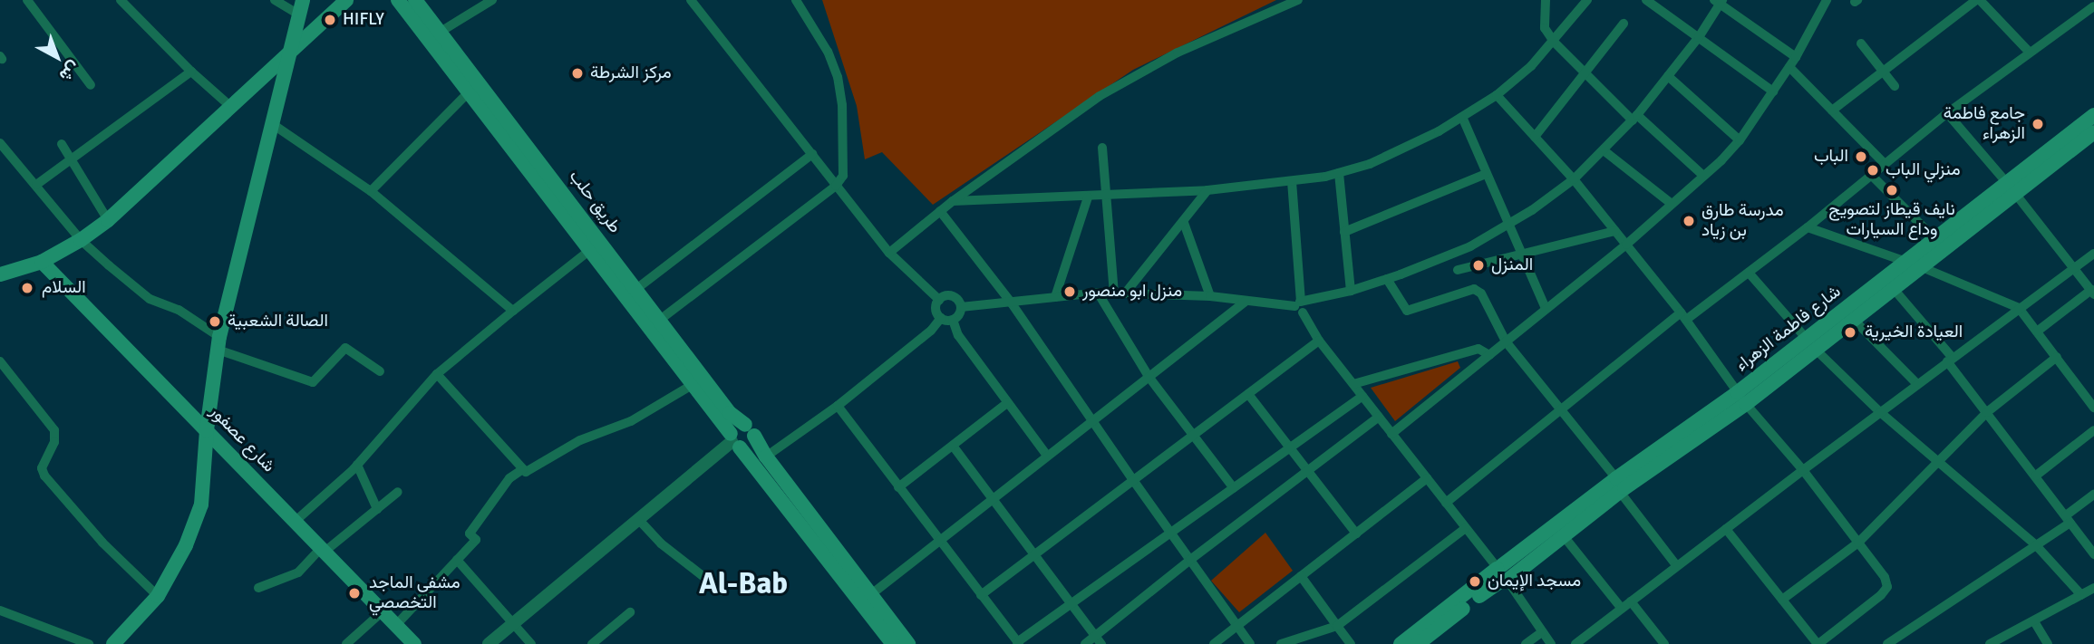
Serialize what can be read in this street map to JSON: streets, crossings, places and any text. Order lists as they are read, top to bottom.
{
  "streets": {
    "main road": ["طريق حلب", "شارع فاطمة الزهراء", "شارع عصفور"]
  },
  "districts": ["Al-Bab"],
  "places": [
    "HIFLY",
    "مركز الشرطة",
    "جامع فاطمة الزهراء",
    "الباب",
    "منزلي الباب",
    "نايف قيطاز لتصويج وداع السيارات",
    "مدرسة طارق بن زياد",
    "المنزل",
    "السلام",
    "منزل ابو منصور",
    "الصالة الشعبية",
    "العيادة الخيرية",
    "مسجد الإيمان",
    "مشفى الماجد التخصصي"
  ],
  "north": "bottom right"
}
